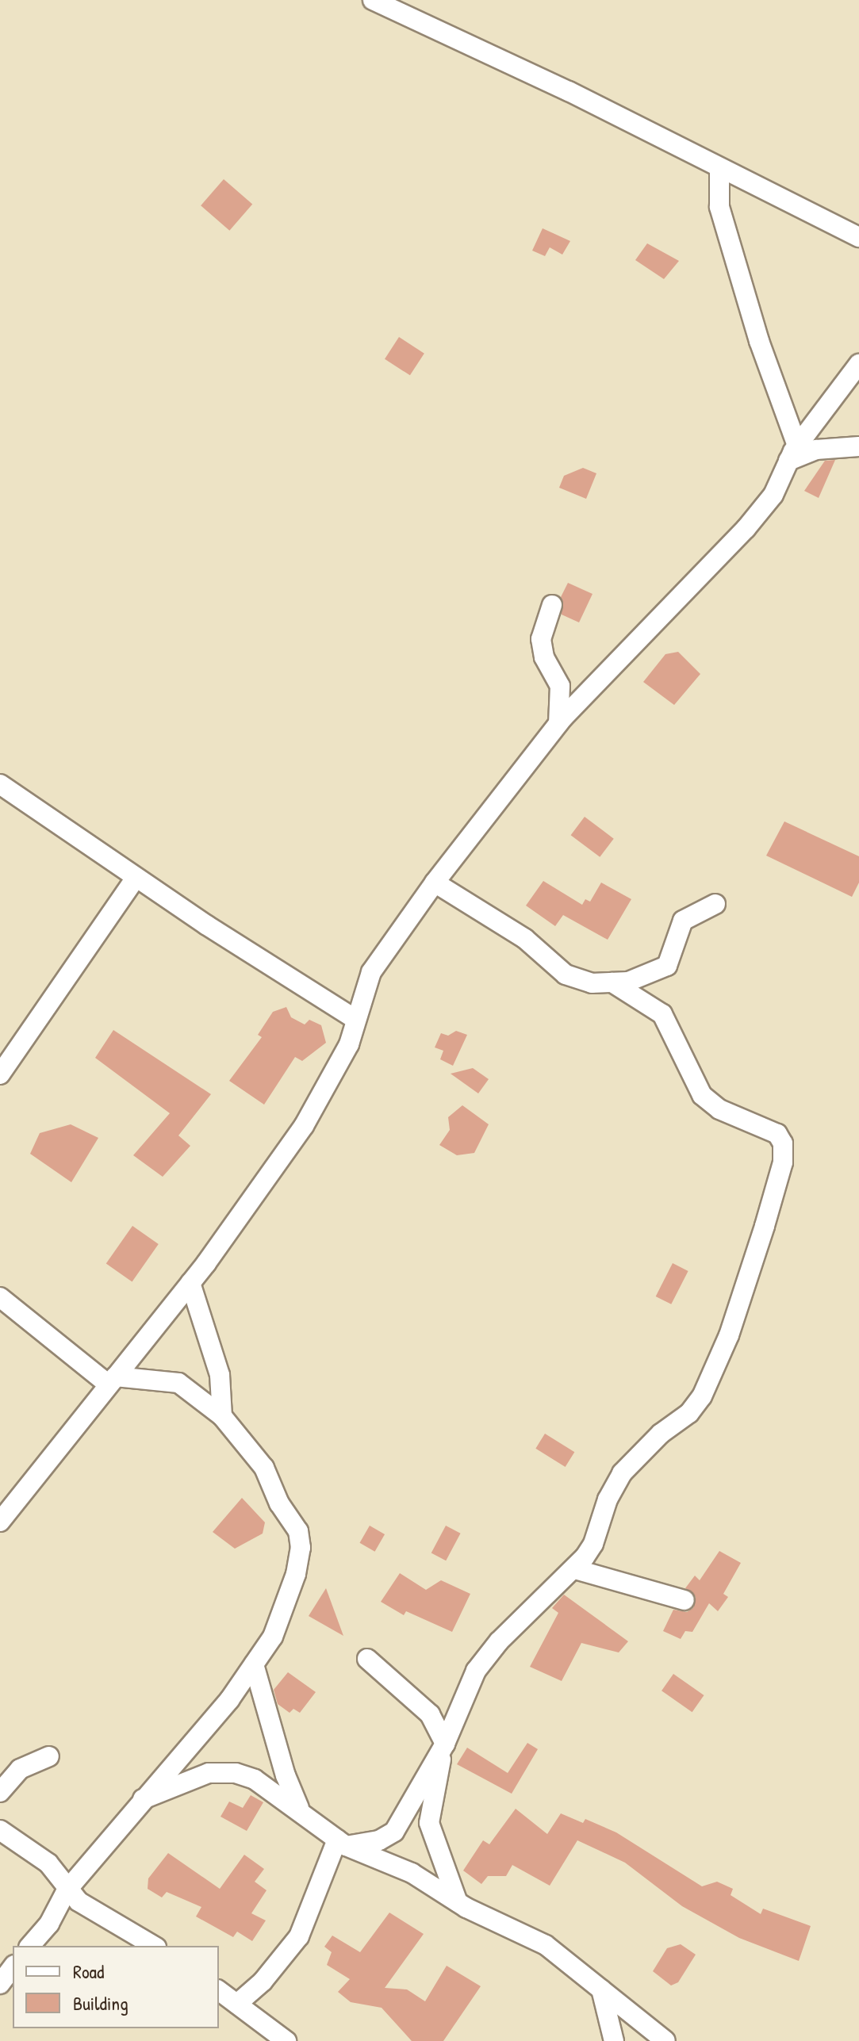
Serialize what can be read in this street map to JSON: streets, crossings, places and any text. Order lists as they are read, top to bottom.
{
  "legend": ["Road", "Building"]
}
